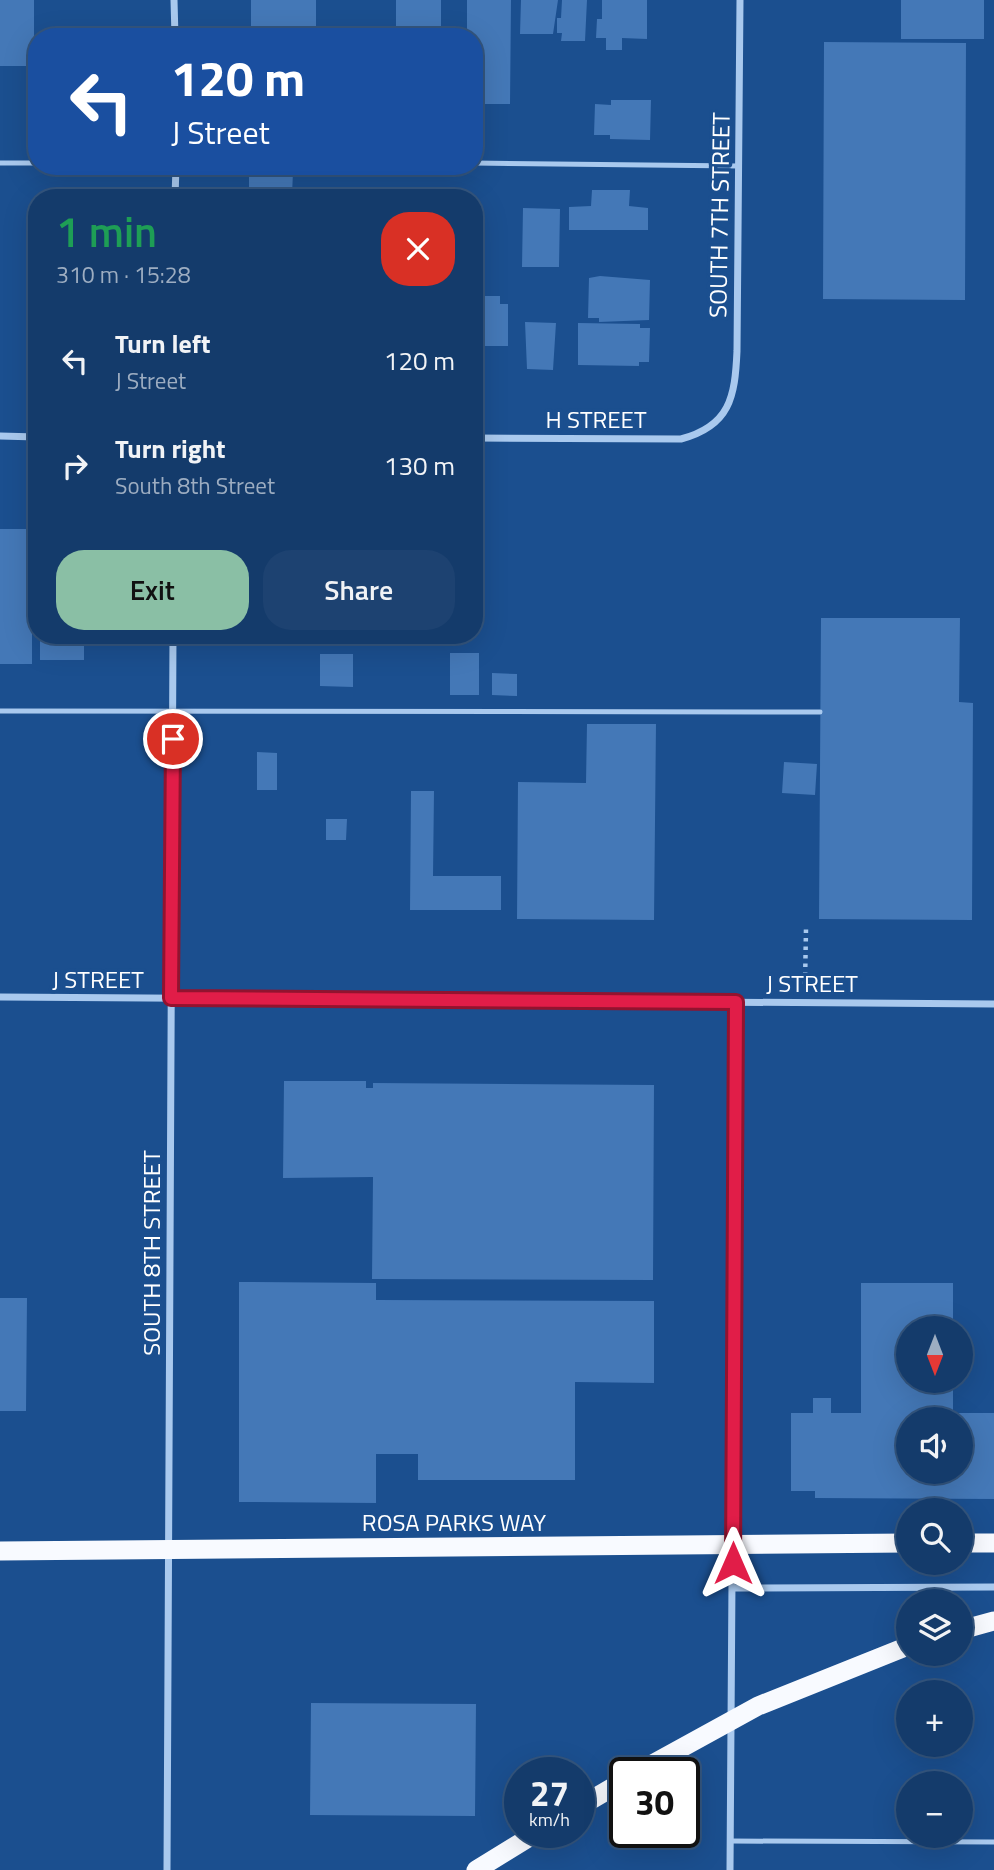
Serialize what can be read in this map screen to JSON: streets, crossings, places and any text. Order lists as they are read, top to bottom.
{
  "streets": {
    "highway": ["ROSA PARKS WAY"],
    "street": [
      "SOUTH 7TH STREET",
      "H STREET",
      "J STREET",
      "SOUTH 8TH STREET"
    ]
  },
  "crossings": [
    ["SOUTH 7TH STREET", "H STREET"],
    ["J STREET", "SOUTH 8TH STREET"]
  ],
  "north": "bottom",
  "page": {
    "turn": ["120 m", "J Street"],
    "heading": ["1 min", "310 m · 15:28"],
    "list": [
      {
        "name": "Turn left",
        "note": "J Street",
        "value": "120 m"
      },
      {
        "name": "Turn right",
        "note": "South 8th Street",
        "value": "130 m"
      }
    ],
    "buttons": ["Exit", "Share"],
    "map_buttons": ["+", "−"],
    "speed": "27 km/h",
    "limit": "30"
  }
}
